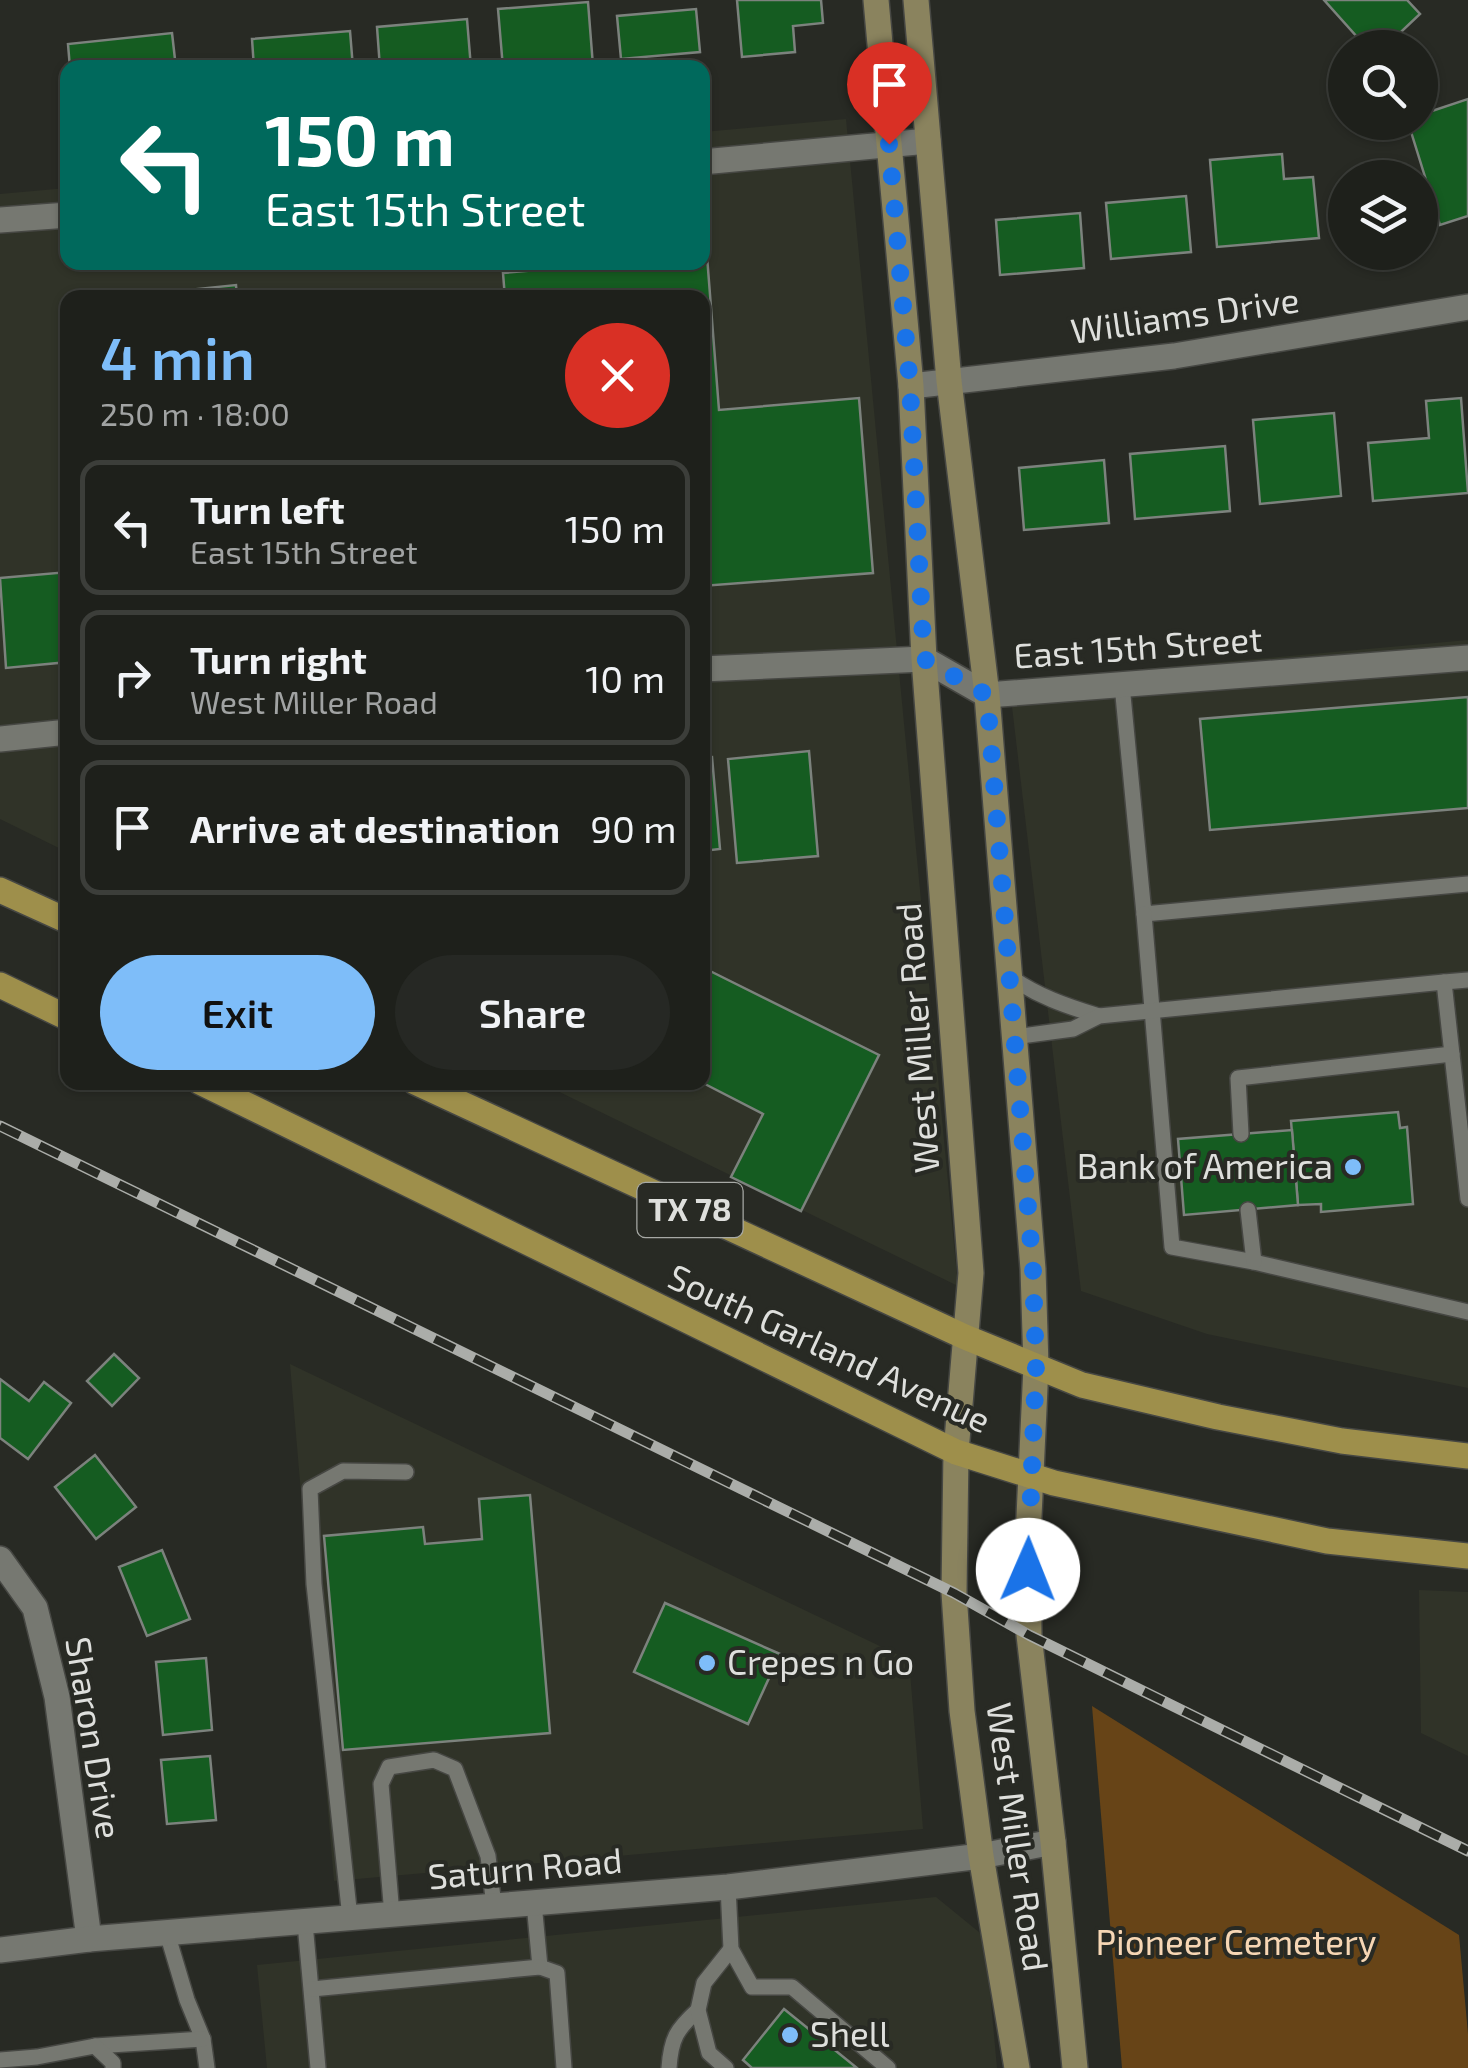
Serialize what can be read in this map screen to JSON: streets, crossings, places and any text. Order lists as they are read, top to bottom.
{
  "streets": {
    "main road": ["West Miller Road", "TX 78", "South Garland Avenue"],
    "street": [
      "Williams Drive",
      "East 15th Street",
      "Sharon Drive",
      "Saturn Road"
    ]
  },
  "crossings": [
    ["Williams Drive", "West Miller Road"],
    ["East 15th Street", "West Miller Road"],
    ["West Miller Road", "South Garland Avenue"],
    ["West Miller Road", "Saturn Road"],
    ["Sharon Drive", "Saturn Road"]
  ],
  "parks": ["Pioneer Cemetery"],
  "places": ["Bank of America", "Crepes n Go", "Shell"],
  "page": {
    "turn": ["150 m", "East 15th Street"],
    "heading": ["4 min", "250 m · 18:00"],
    "list": [
      {
        "name": "Turn left",
        "note": "East 15th Street",
        "value": "150 m"
      },
      {
        "name": "Turn right",
        "note": "West Miller Road",
        "value": "10 m"
      },
      {
        "name": "Arrive at destination",
        "value": "90 m"
      }
    ],
    "buttons": ["Exit", "Share"]
  }
}
